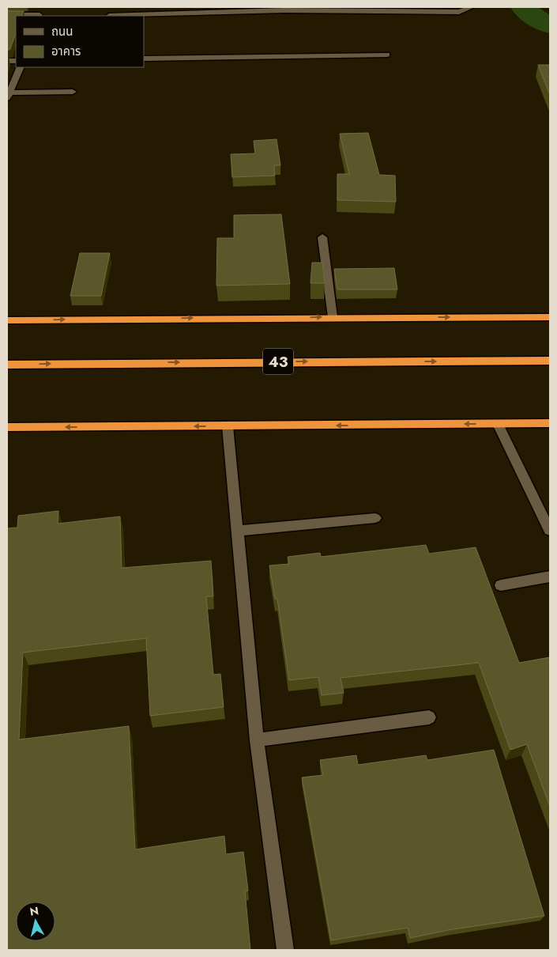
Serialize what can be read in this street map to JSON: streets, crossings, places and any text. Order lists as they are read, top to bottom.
{
  "streets": {
    "highway": ["43"]
  },
  "legend": ["ถนน", "อาคาร"],
  "north": "top"
}
